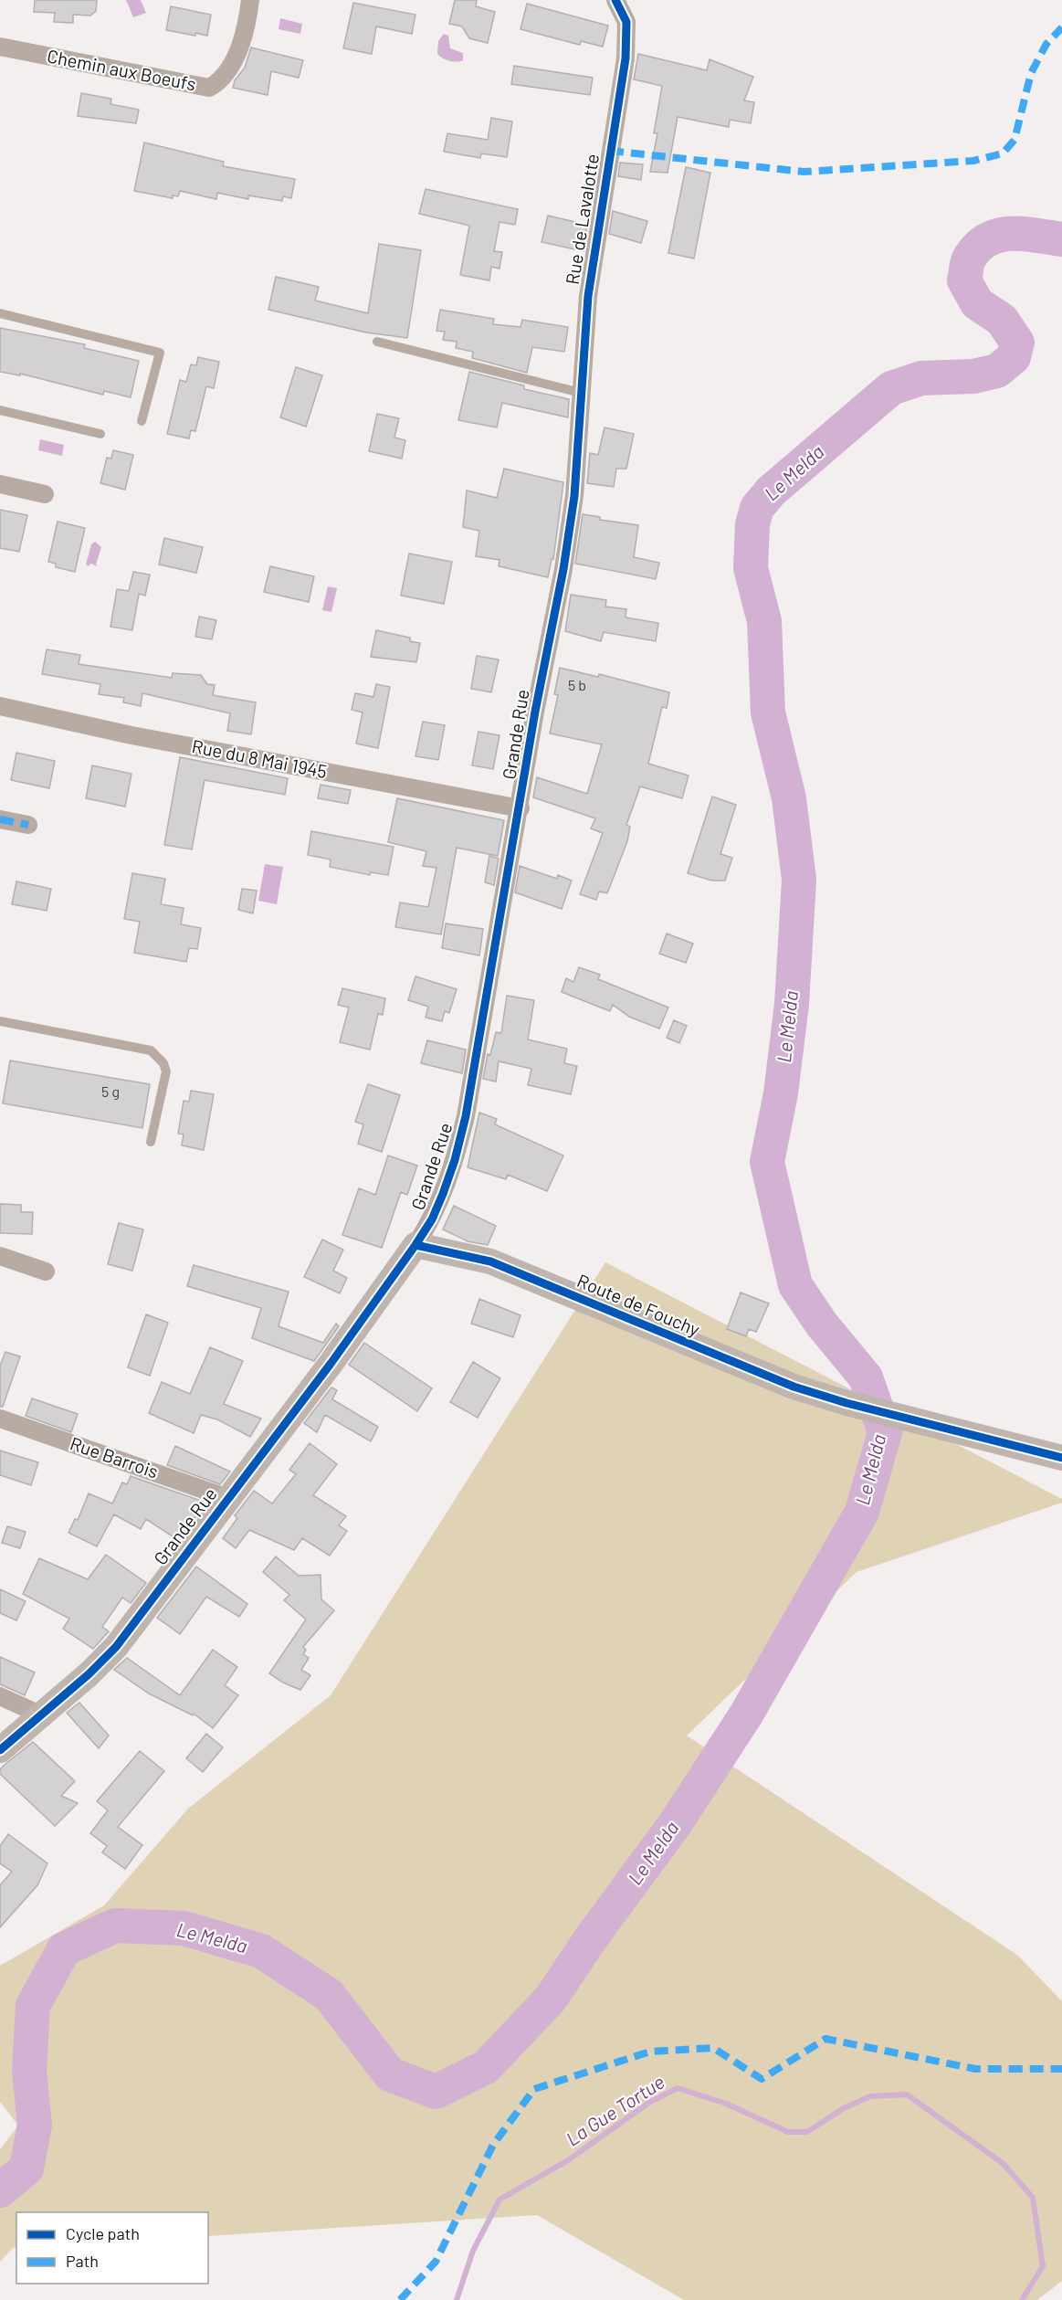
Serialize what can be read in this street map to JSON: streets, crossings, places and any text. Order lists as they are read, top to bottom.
{
  "streets": {
    "street": [
      "Chemin aux Boeufs",
      "Rue de Lavalotte",
      "Grande Rue",
      "Rue du 8 Mai 1945",
      "Route de Fouchy",
      "Rue Barrois"
    ]
  },
  "crossings": [
    ["Rue de Lavalotte", "Grande Rue"],
    ["Grande Rue", "Rue du 8 Mai 1945"],
    ["Grande Rue", "Route de Fouchy"],
    ["Grande Rue", "Rue Barrois"]
  ],
  "water": ["Le Melda", "La Gue Tortue"],
  "house_numbers": ["5 b", "5 g"],
  "legend": ["Cycle path", "Path"]
}
